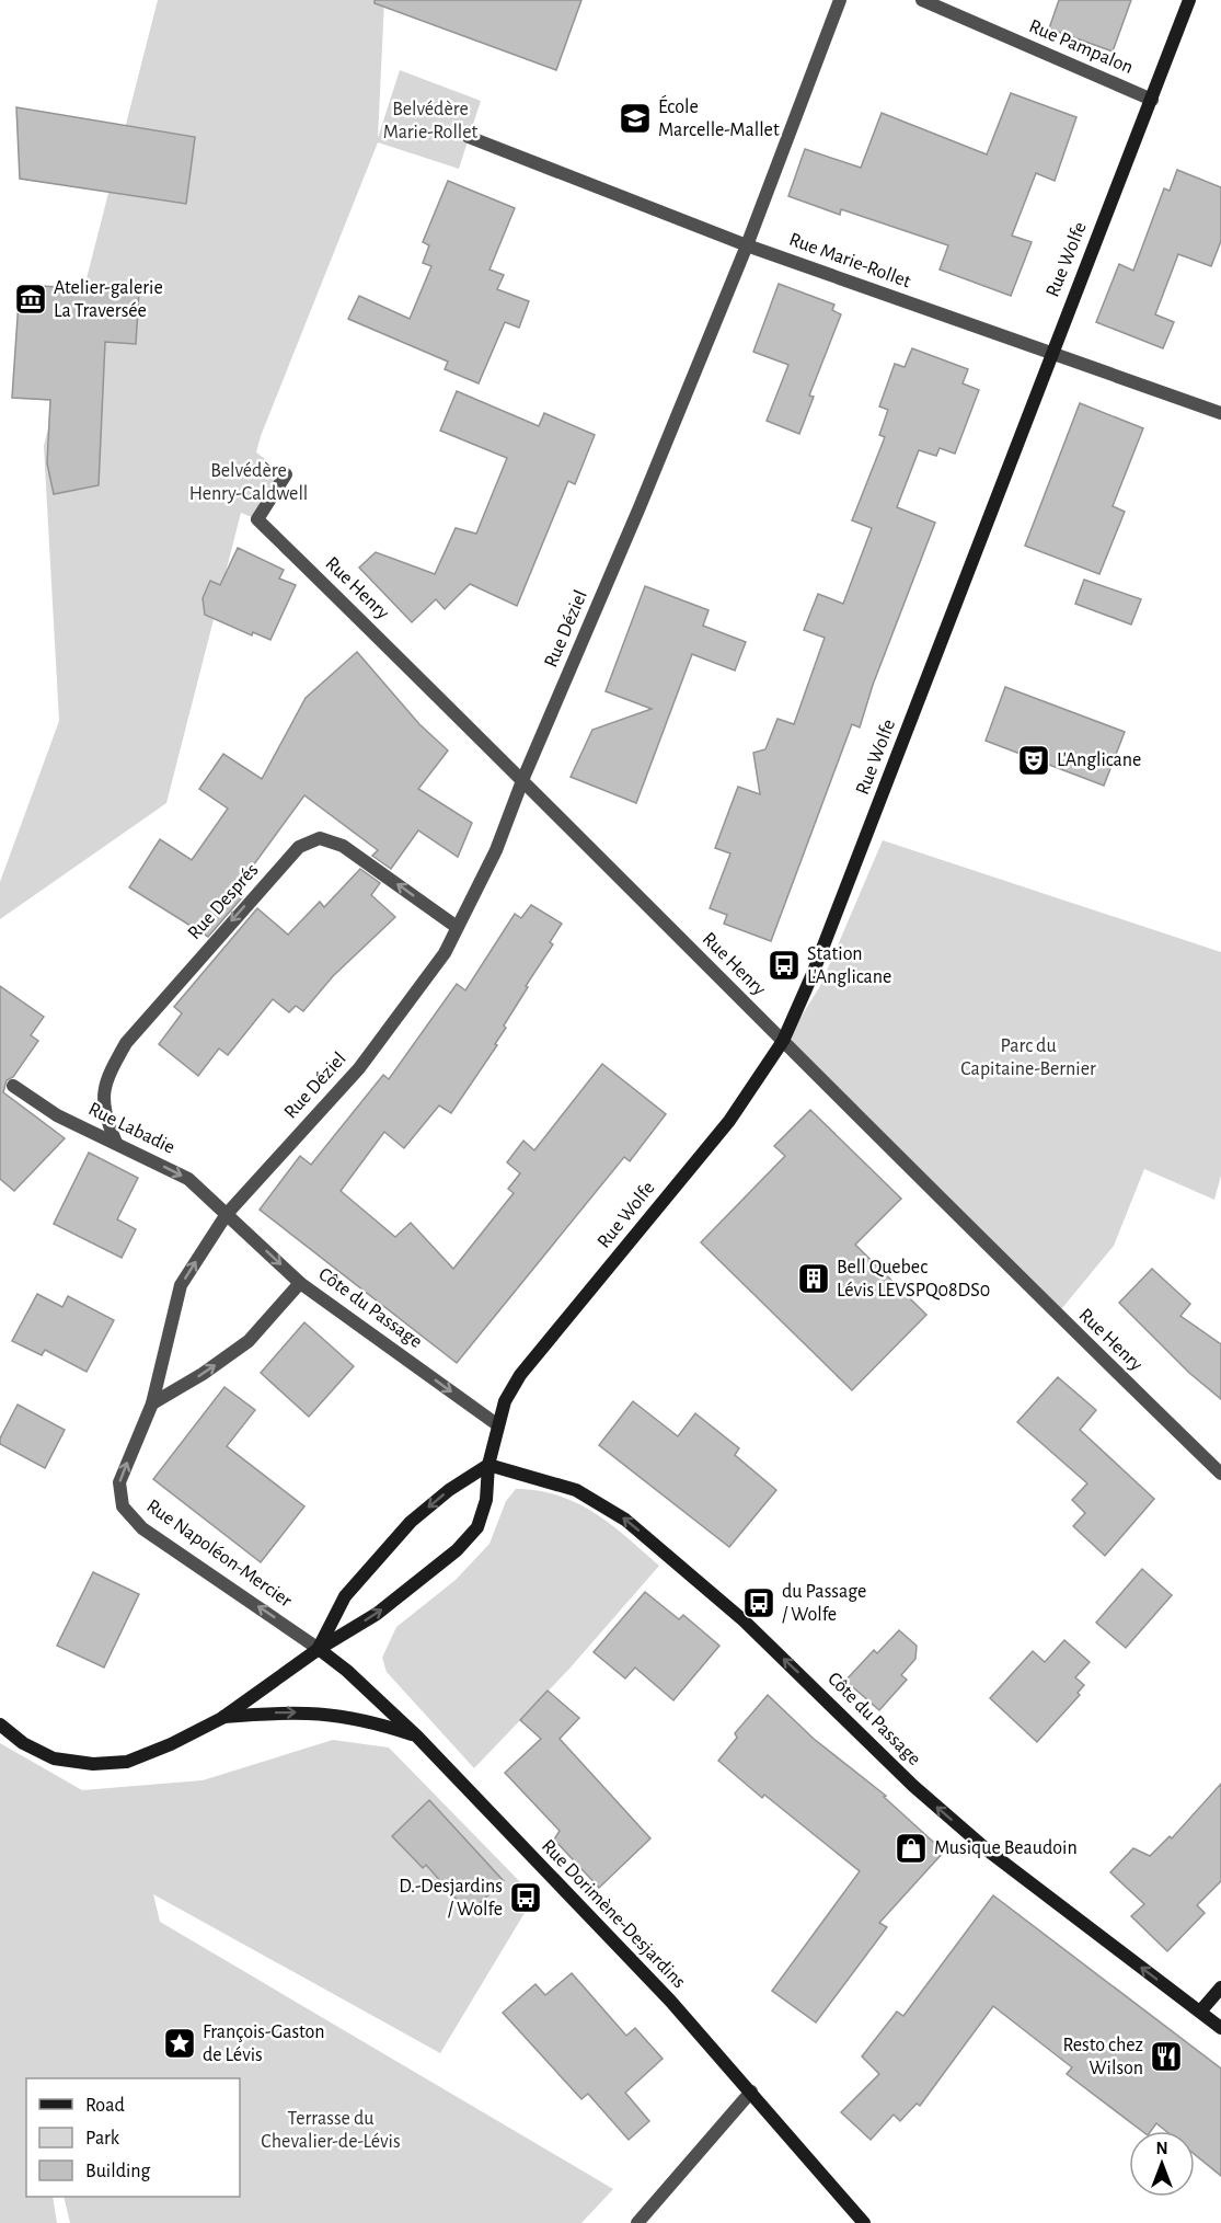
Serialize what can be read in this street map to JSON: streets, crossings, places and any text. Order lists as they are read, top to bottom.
{
  "streets": {
    "main road": ["Rue Wolfe", "Côte du Passage", "Rue Dorimène-Desjardins"],
    "street": [
      "Rue Pampalon",
      "Rue Marie-Rollet",
      "Rue Henry",
      "Rue Déziel",
      "Rue Després",
      "Rue Labadie",
      "Rue Napoléon-Mercier"
    ]
  },
  "crossings": [
    ["Rue Pampalon", "Rue Wolfe"],
    ["Rue Wolfe", "Rue Marie-Rollet"],
    ["Rue Wolfe", "Rue Henry"],
    ["Rue Wolfe", "Côte du Passage"],
    ["Rue Wolfe", "Rue Napoléon-Mercier"],
    ["Rue Wolfe", "Rue Dorimène-Desjardins"],
    ["Rue Marie-Rollet", "Rue Déziel"],
    ["Rue Henry", "Rue Déziel"],
    ["Rue Déziel", "Rue Després"],
    ["Rue Déziel", "Rue Labadie"],
    ["Rue Déziel", "Côte du Passage"],
    ["Rue Déziel", "Rue Napoléon-Mercier"],
    ["Rue Després", "Rue Labadie"],
    ["Rue Labadie", "Côte du Passage"],
    ["Rue Labadie", "Rue Napoléon-Mercier"],
    ["Côte du Passage", "Rue Napoléon-Mercier"],
    ["Rue Napoléon-Mercier", "Rue Dorimène-Desjardins"]
  ],
  "one_way": ["Rue Labadie"],
  "parks": [
    "Belvédère Marie-Rollet",
    "Belvédère Henry-Caldwell",
    "Parc du Capitaine-Bernier",
    "Terrasse du Chevalier-de-Lévis"
  ],
  "places": {
    "school or university": ["École Marcelle-Mallet"],
    "museum": ["Atelier-galerie La Traversée"],
    "theatre": ["L'Anglicane"],
    "bus stop": ["Station L'Anglicane", "du Passage / Wolfe", "D.-Desjardins / Wolfe"],
    "building": ["Bell Quebec Lévis LEVSPQ08DS0"],
    "shop": ["Musique Beaudoin"],
    "place": ["François-Gaston de Lévis"],
    "restaurant": ["Resto chez Wilson"]
  },
  "legend": ["Road", "Park", "Building"],
  "north": "top"
}
